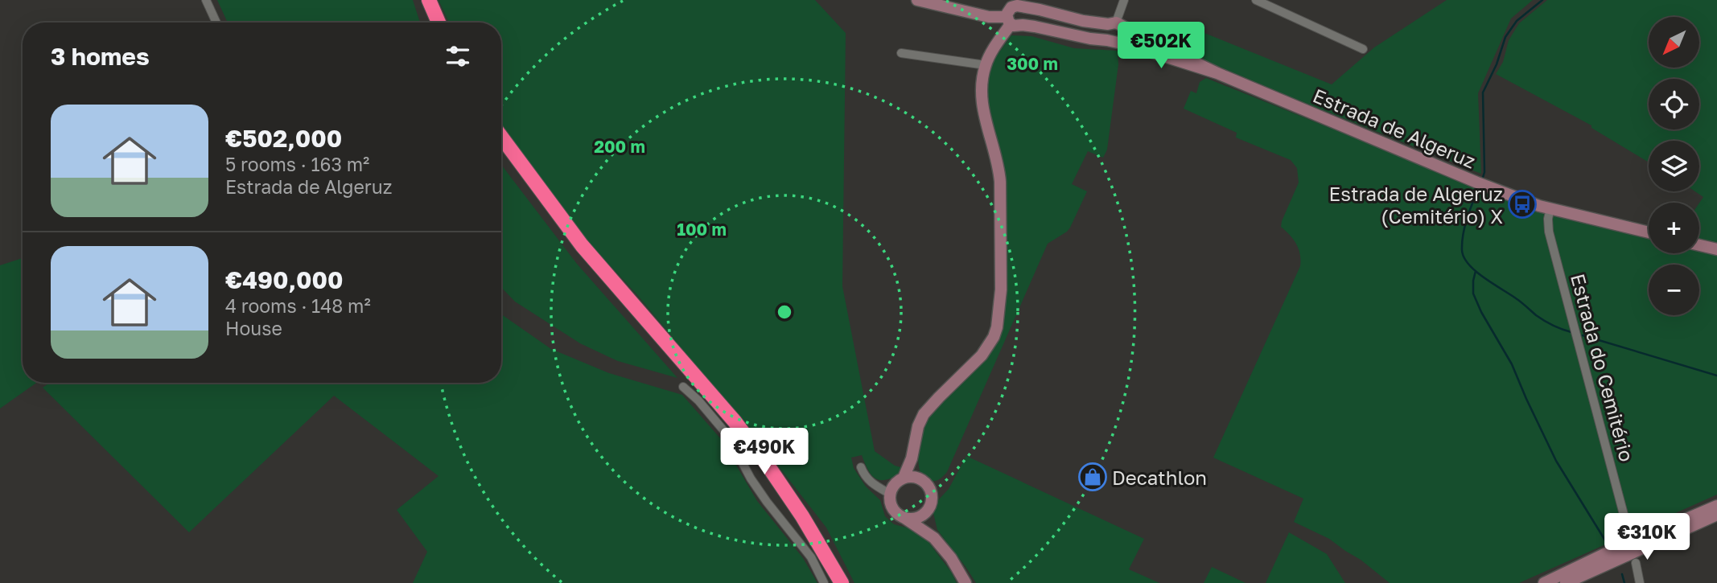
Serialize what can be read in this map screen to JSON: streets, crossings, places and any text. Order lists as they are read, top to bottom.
{
  "streets": {
    "main road": ["Estrada de Algeruz"],
    "street": ["Estrada do Cemitério"]
  },
  "crossings": [
    ["Estrada de Algeruz", "Estrada do Cemitério"]
  ],
  "places": {
    "bus stop": ["Estrada de Algeruz (Cemitério) X"],
    "shop": ["Decathlon"]
  },
  "north": "bottom left",
  "page": {
    "map_buttons": ["+", "−"],
    "price": ["€502K", "€490K", "€310K"],
    "heading": "3 homes",
    "list": [
      {
        "name": "€502,000",
        "note": "5 rooms · 163 m² · Estrada de Algeruz"
      },
      {
        "name": "€490,000",
        "note": "4 rooms · 148 m² · House"
      }
    ]
  },
  "rings": ["300 m", "200 m", "100 m"]
}
